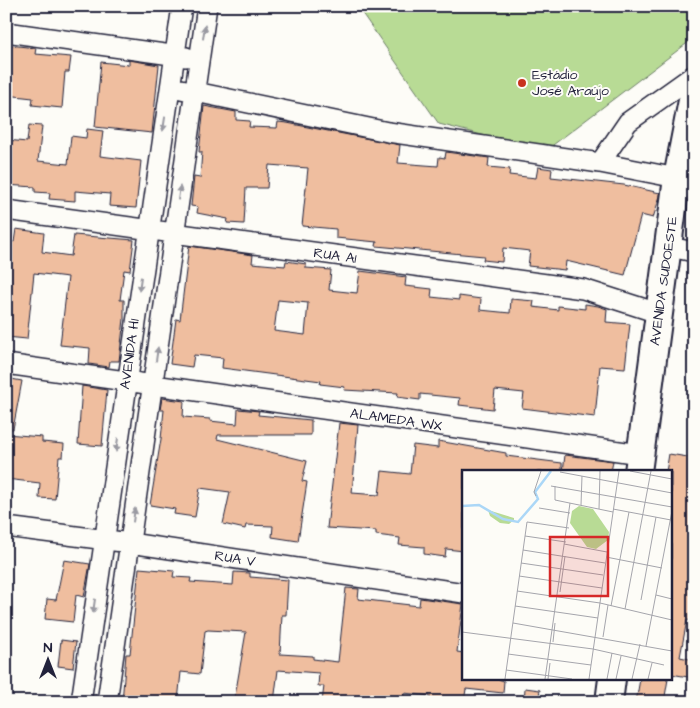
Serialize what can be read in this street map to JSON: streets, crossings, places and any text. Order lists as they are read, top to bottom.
{
  "streets": {
    "street": [
      "RUA A1",
      "AVENIDA SUDOESTE",
      "AVENIDA H1",
      "ALAMEDA WX",
      "RUA V"
    ]
  },
  "crossings": [
    ["RUA A1", "AVENIDA SUDOESTE"],
    ["RUA A1", "AVENIDA H1"],
    ["AVENIDA SUDOESTE", "ALAMEDA WX"],
    ["AVENIDA H1", "ALAMEDA WX"],
    ["AVENIDA H1", "RUA V"]
  ],
  "places": ["Estádio José Araújo"],
  "north": "top"
}
